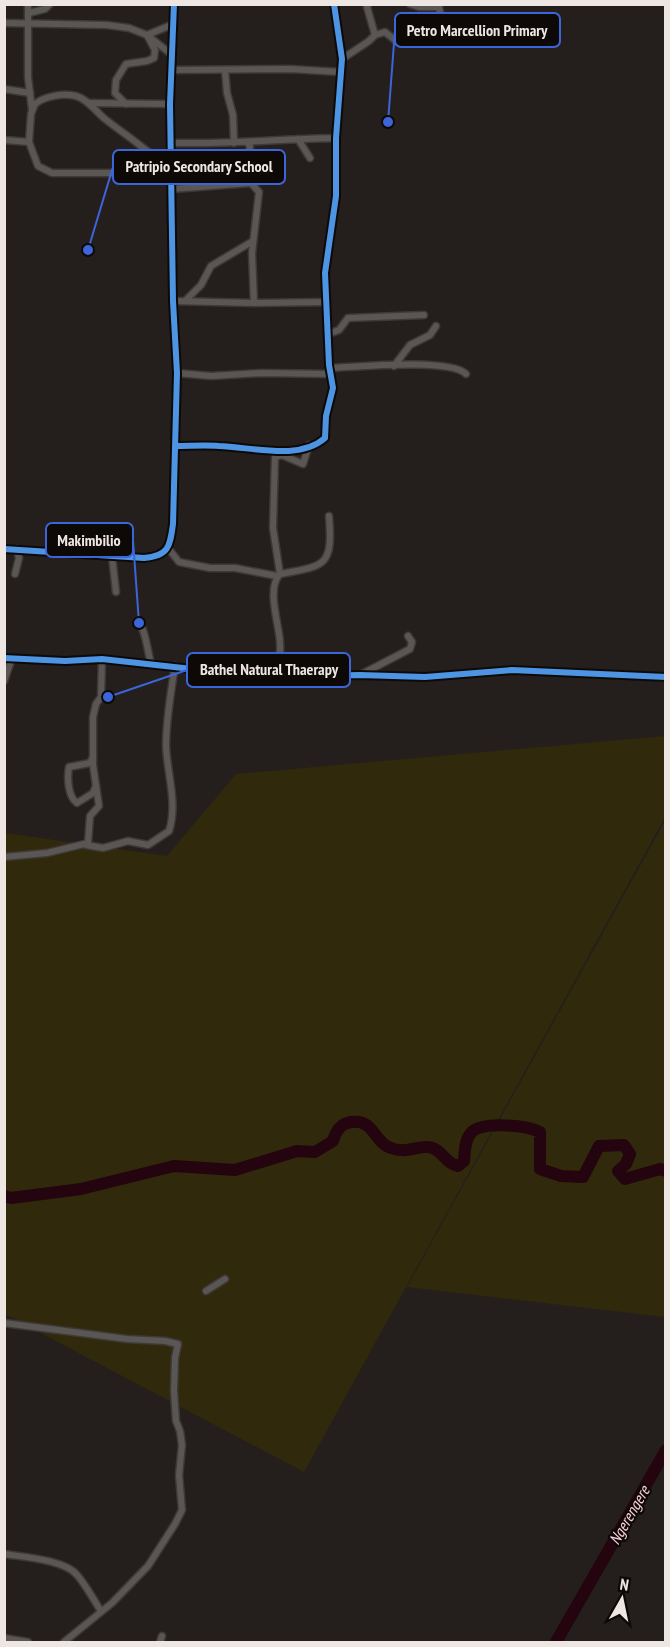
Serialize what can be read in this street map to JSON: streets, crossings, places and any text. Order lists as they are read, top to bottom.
{
  "water": ["Ngerengere"],
  "places": [
    "Petro Marcellion Primary",
    "Patripio Secondary School",
    "Makimbilio",
    "Bathel Natural Thaerapy"
  ],
  "north": "top"
}
